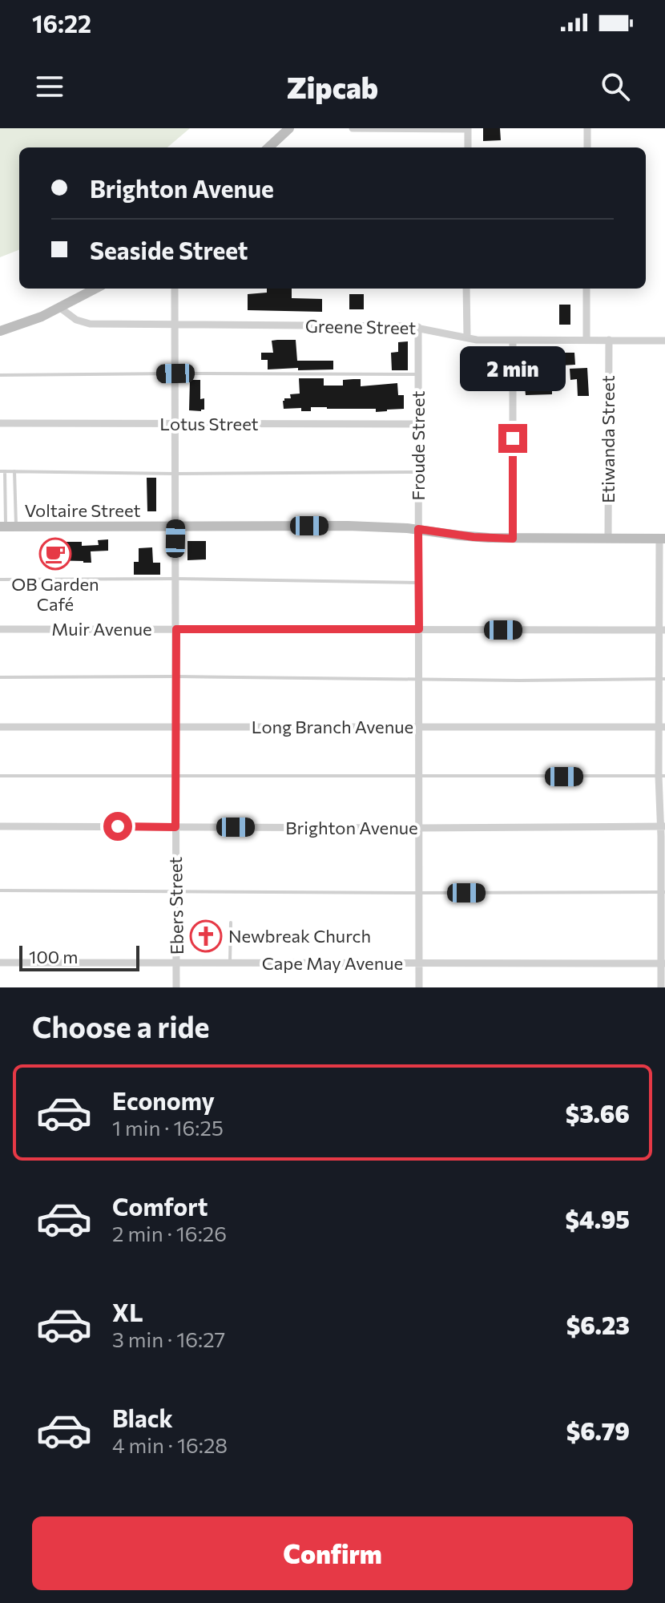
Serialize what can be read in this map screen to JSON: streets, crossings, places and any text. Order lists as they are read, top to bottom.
{
  "streets": {
    "main road": ["Voltaire Street"],
    "street": [
      "Greene Street",
      "Lotus Street",
      "Etiwanda Street",
      "Froude Street",
      "Muir Avenue",
      "Long Branch Avenue",
      "Brighton Avenue",
      "Ebers Street",
      "Cape May Avenue"
    ]
  },
  "crossings": [
    ["Greene Street", "Etiwanda Street"],
    ["Greene Street", "Froude Street"],
    ["Greene Street", "Ebers Street"],
    ["Lotus Street", "Froude Street"],
    ["Lotus Street", "Ebers Street"],
    ["Etiwanda Street", "Voltaire Street"],
    ["Froude Street", "Voltaire Street"],
    ["Froude Street", "Muir Avenue"],
    ["Froude Street", "Long Branch Avenue"],
    ["Froude Street", "Brighton Avenue"],
    ["Froude Street", "Cape May Avenue"],
    ["Voltaire Street", "Ebers Street"],
    ["Muir Avenue", "Ebers Street"],
    ["Long Branch Avenue", "Ebers Street"],
    ["Brighton Avenue", "Ebers Street"],
    ["Ebers Street", "Cape May Avenue"]
  ],
  "places": {
    "cafe": ["OB Garden Café"],
    "church": ["Newbreak Church"]
  },
  "scale_bar": "100 m",
  "page": {
    "status": "16:22",
    "header": "Zipcab",
    "banner": ["Brighton Avenue", "Seaside Street"],
    "bubble": "2 min",
    "scale": "100 m",
    "heading": "Choose a ride",
    "list": [
      {
        "name": "Economy",
        "note": "1 min · 16:25",
        "value": "$3.66"
      },
      {
        "name": "Comfort",
        "note": "2 min · 16:26",
        "value": "$4.95"
      },
      {
        "name": "XL",
        "note": "3 min · 16:27",
        "value": "$6.23"
      },
      {
        "name": "Black",
        "note": "4 min · 16:28",
        "value": "$6.79"
      }
    ],
    "buttons": "Confirm"
  }
}
